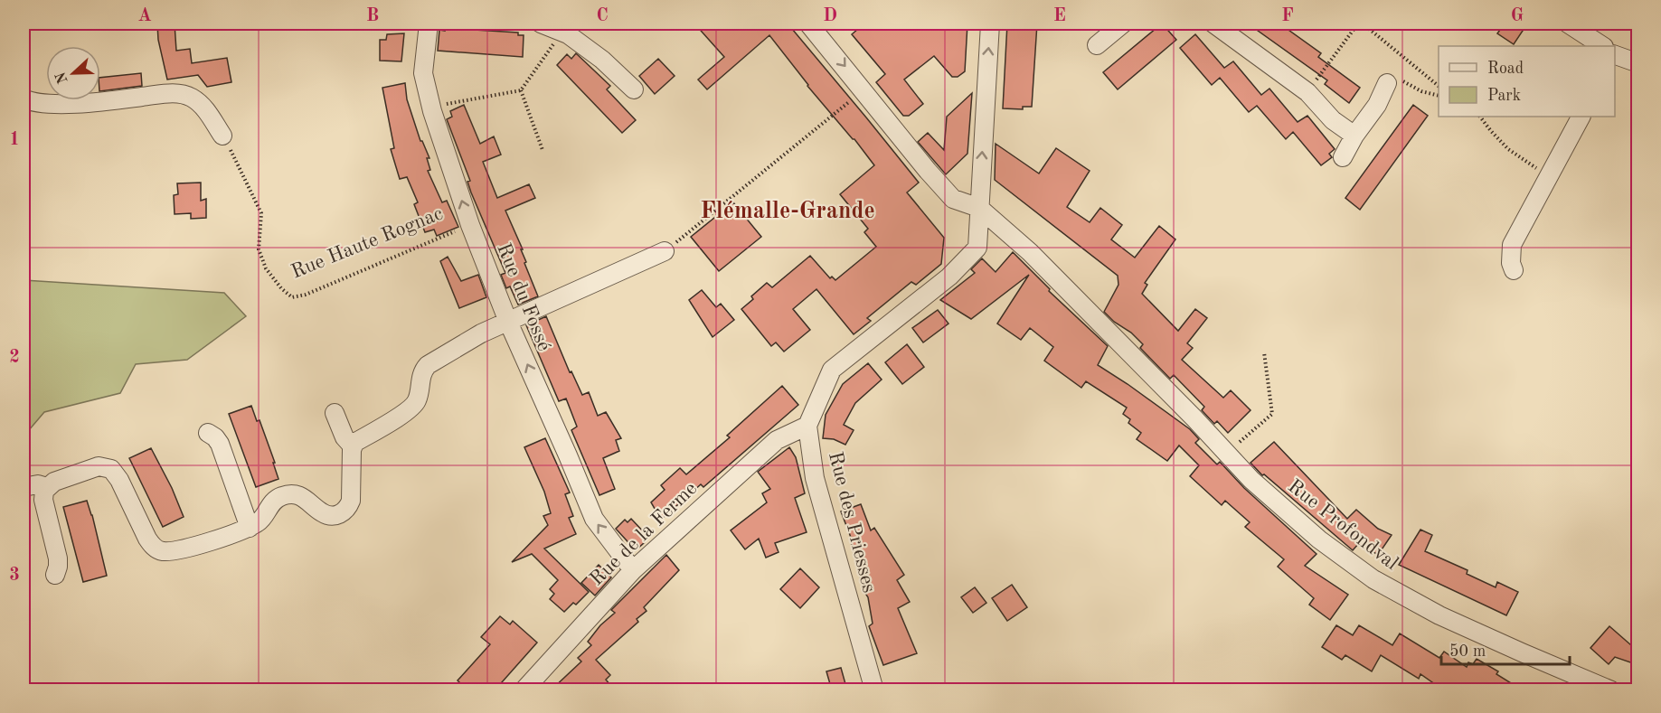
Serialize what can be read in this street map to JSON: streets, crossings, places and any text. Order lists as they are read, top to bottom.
{
  "streets": {
    "street": [
      "Rue du Fossé",
      "Rue des Priesses",
      "Rue Profondval",
      "Rue de la Ferme"
    ],
    "path": ["Rue Haute Rognac"]
  },
  "crossings": [
    ["Rue Haute Rognac", "Rue du Fossé"],
    ["Rue du Fossé", "Rue de la Ferme"],
    ["Rue des Priesses", "Rue Profondval"],
    ["Rue des Priesses", "Rue de la Ferme"]
  ],
  "one_way": ["Rue du Fossé"],
  "districts": ["Flémalle-Grande"],
  "legend": ["Road", "Park"],
  "scale_bar": "50 m",
  "north": "left",
  "grid": {
    "columns": [
      "A",
      "B",
      "C",
      "D",
      "E",
      "F",
      "G"
    ],
    "rows": ["1", "2", "3"]
  }
}
